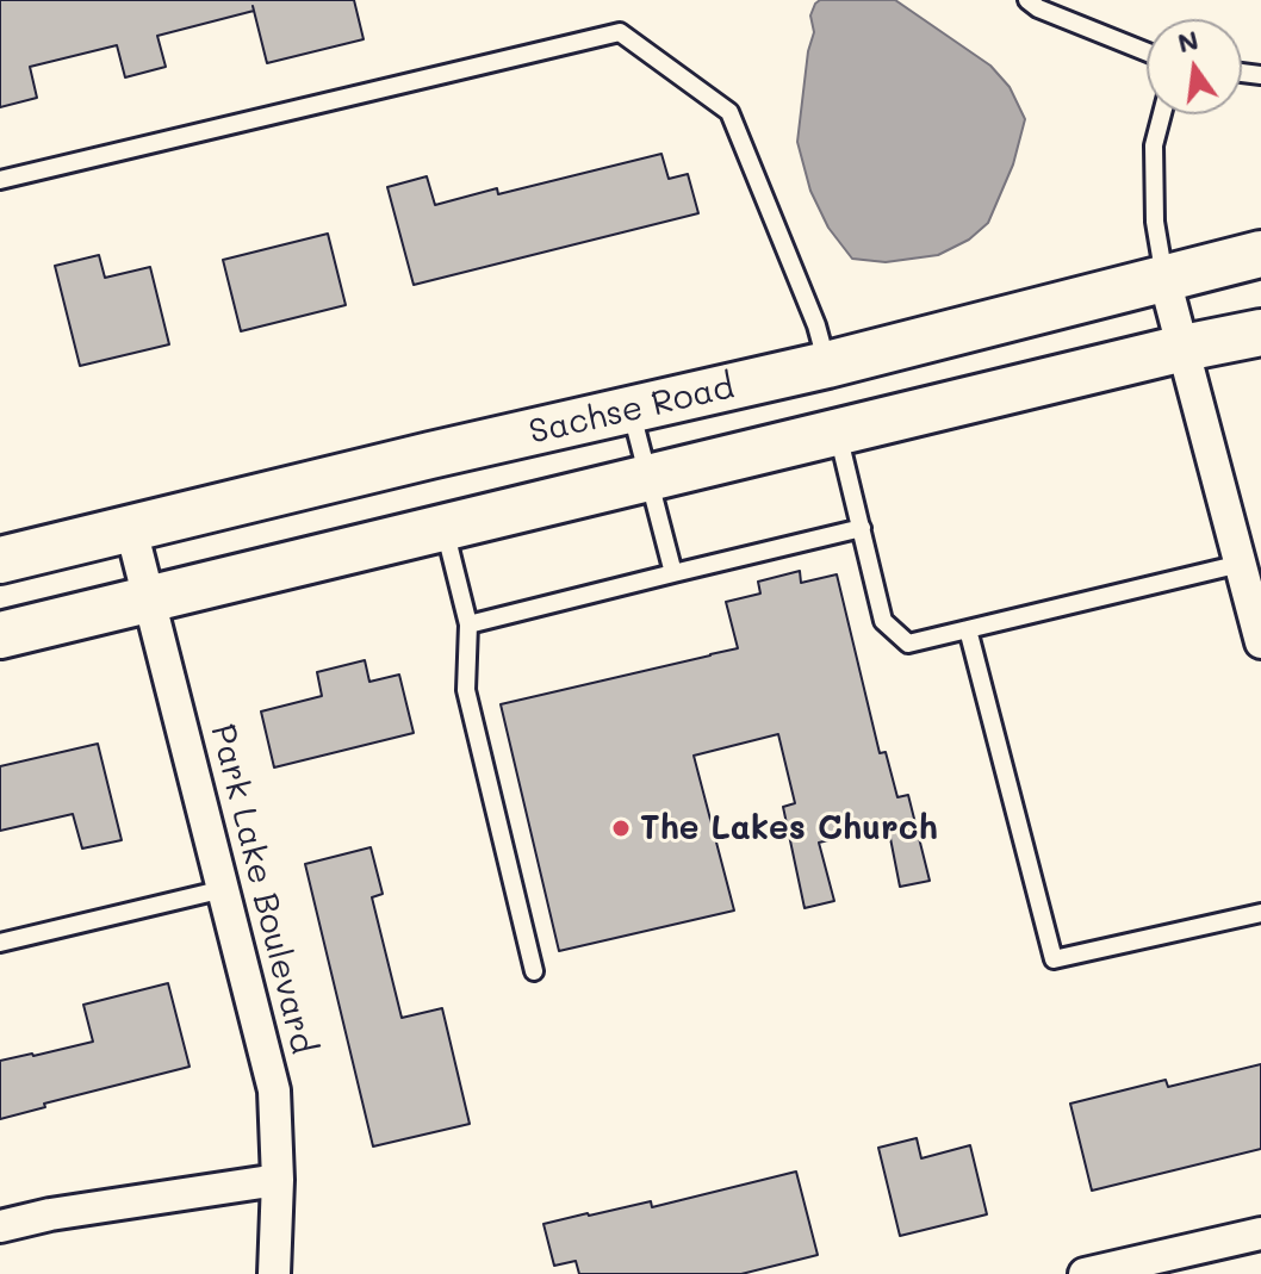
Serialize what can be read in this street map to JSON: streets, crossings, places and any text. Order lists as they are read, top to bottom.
{
  "streets": {
    "main road": ["Sachse Road"],
    "street": ["Park Lake Boulevard"]
  },
  "crossings": [
    ["Sachse Road", "Park Lake Boulevard"]
  ],
  "places": ["The Lakes Church"],
  "north": "top"
}
